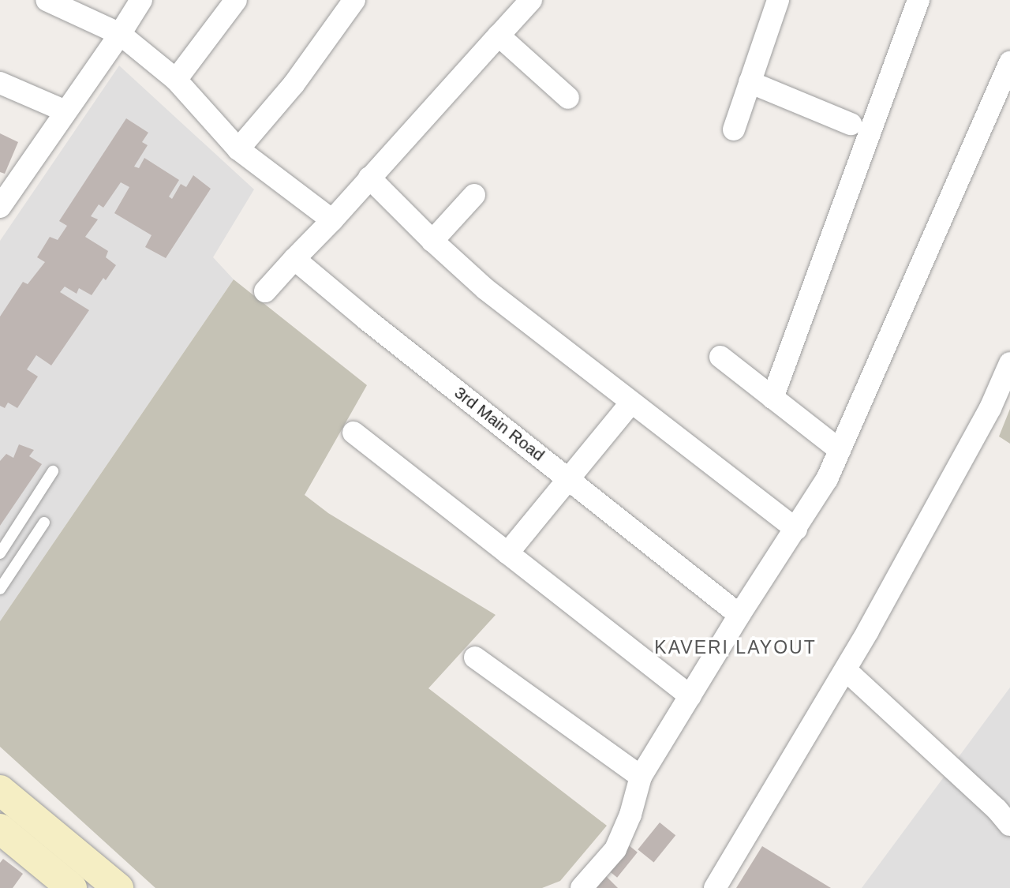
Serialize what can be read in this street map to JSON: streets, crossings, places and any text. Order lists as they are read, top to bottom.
{
  "streets": {
    "street": ["3rd Main Road"]
  },
  "districts": ["KAVERI LAYOUT"]
}
